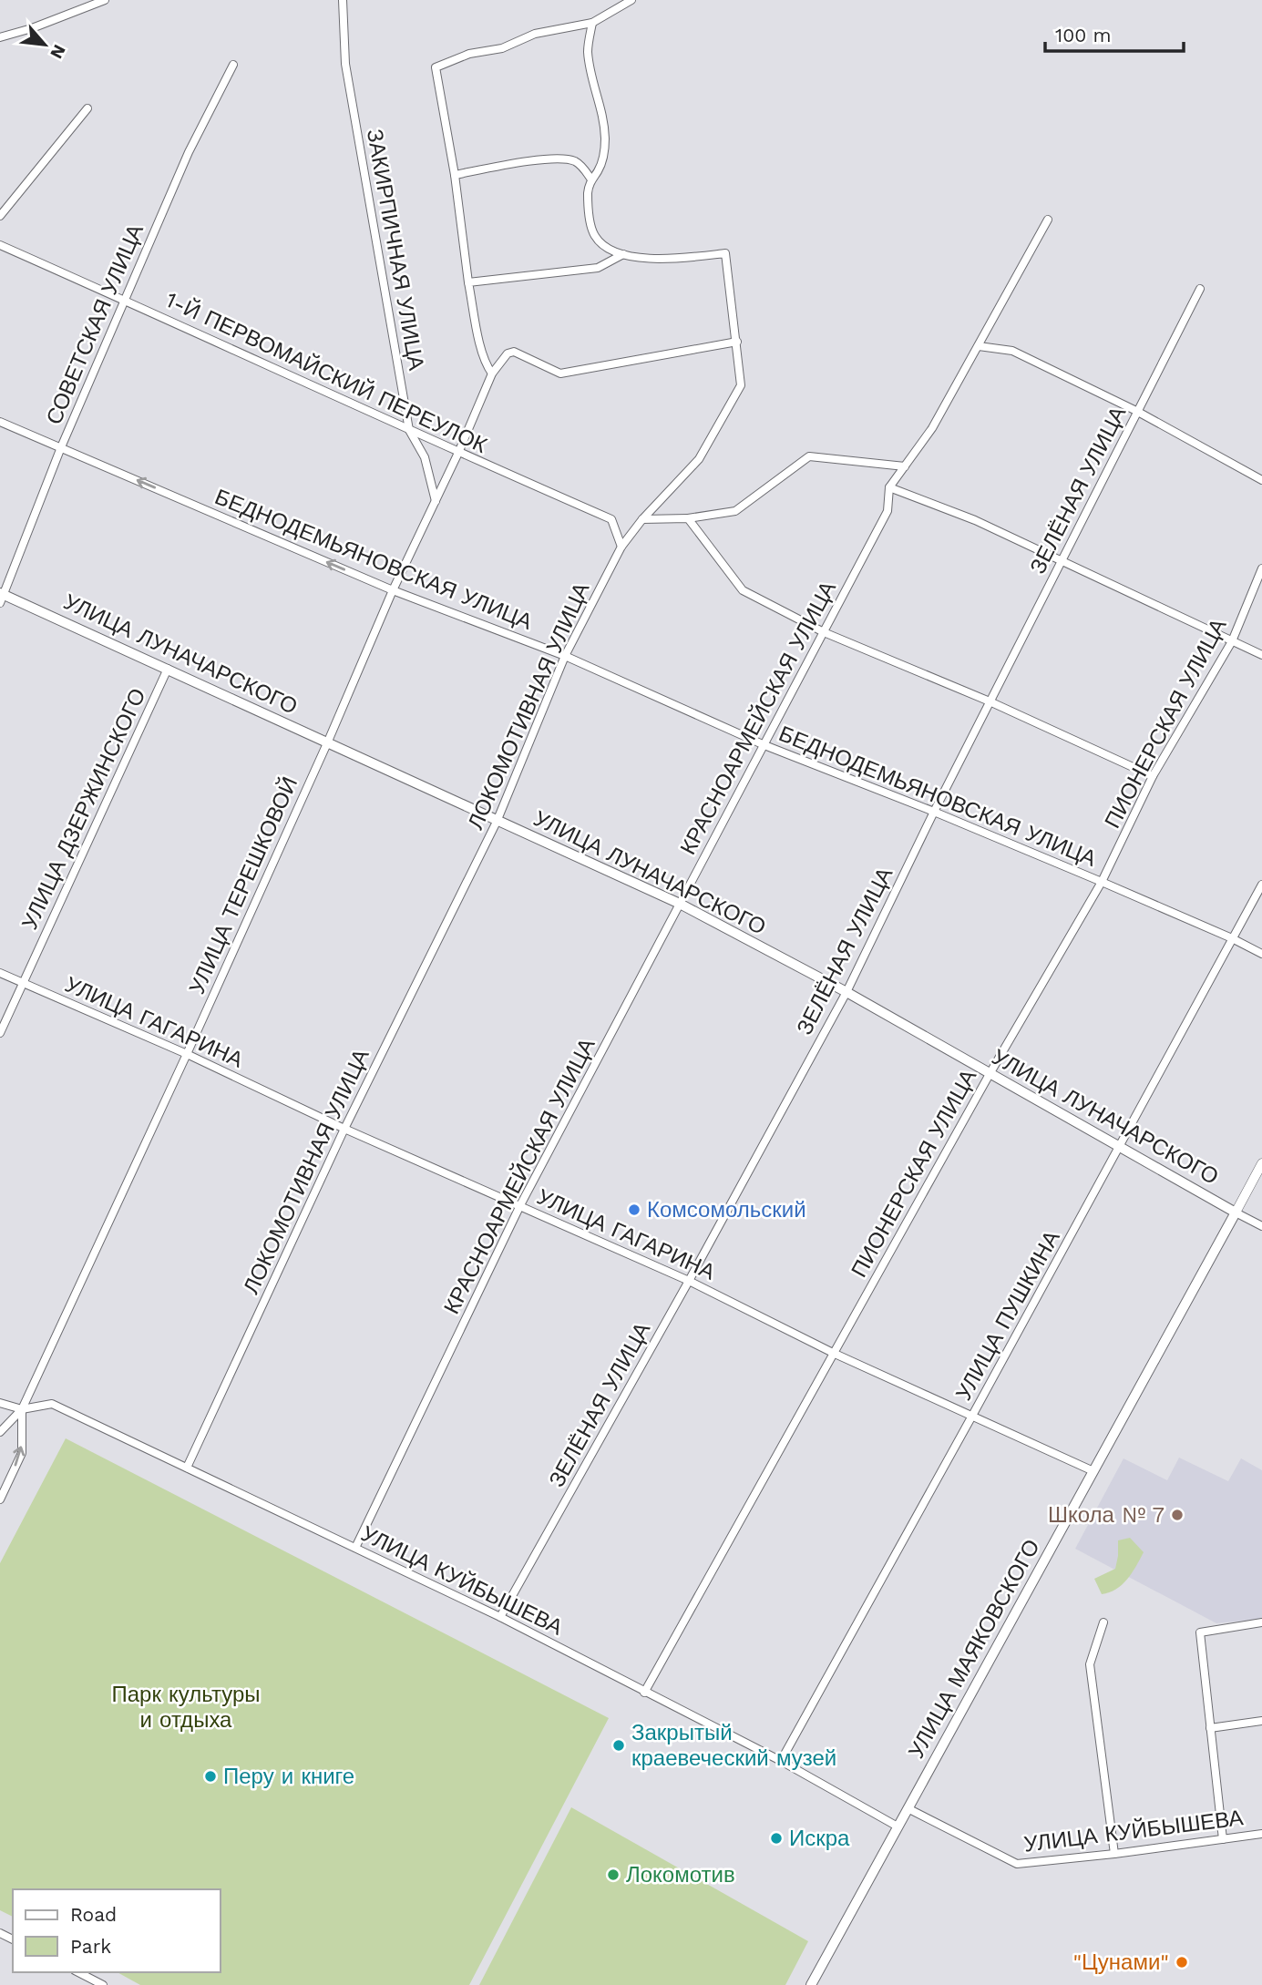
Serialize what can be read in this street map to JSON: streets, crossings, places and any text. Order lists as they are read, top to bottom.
{
  "streets": {
    "main road": ["УЛИЦА ЛУНАЧАРСКОГО", "УЛИЦА МАЯКОВСКОГО"],
    "street": [
      "ЗАКИРПИЧНАЯ УЛИЦА",
      "СОВЕТСКАЯ УЛИЦА",
      "1-Й ПЕРВОМАЙСКИЙ ПЕРЕУЛОК",
      "ЗЕЛЁНАЯ УЛИЦА",
      "БЕДНОДЕМЬЯНОВСКАЯ УЛИЦА",
      "ЛОКОМОТИВНАЯ УЛИЦА",
      "КРАСНОАРМЕЙСКАЯ УЛИЦА",
      "ПИОНЕРСКАЯ УЛИЦА",
      "УЛИЦА ДЗЕРЖИНСКОГО",
      "УЛИЦА ТЕРЕШКОВОЙ",
      "УЛИЦА ГАГАРИНА",
      "УЛИЦА ПУШКИНА",
      "УЛИЦА КУЙБЫШЕВА"
    ]
  },
  "crossings": [
    ["ЗАКИРПИЧНАЯ УЛИЦА", "1-Й ПЕРВОМАЙСКИЙ ПЕРЕУЛОК"],
    ["ЗАКИРПИЧНАЯ УЛИЦА", "УЛИЦА ТЕРЕШКОВОЙ"],
    ["СОВЕТСКАЯ УЛИЦА", "1-Й ПЕРВОМАЙСКИЙ ПЕРЕУЛОК"],
    ["СОВЕТСКАЯ УЛИЦА", "БЕДНОДЕМЬЯНОВСКАЯ УЛИЦА"],
    ["СОВЕТСКАЯ УЛИЦА", "УЛИЦА ЛУНАЧАРСКОГО"],
    ["1-Й ПЕРВОМАЙСКИЙ ПЕРЕУЛОК", "ЛОКОМОТИВНАЯ УЛИЦА"],
    ["1-Й ПЕРВОМАЙСКИЙ ПЕРЕУЛОК", "УЛИЦА ТЕРЕШКОВОЙ"],
    ["ЗЕЛЁНАЯ УЛИЦА", "БЕДНОДЕМЬЯНОВСКАЯ УЛИЦА"],
    ["ЗЕЛЁНАЯ УЛИЦА", "УЛИЦА ЛУНАЧАРСКОГО"],
    ["ЗЕЛЁНАЯ УЛИЦА", "УЛИЦА ГАГАРИНА"],
    ["ЗЕЛЁНАЯ УЛИЦА", "УЛИЦА КУЙБЫШЕВА"],
    ["БЕДНОДЕМЬЯНОВСКАЯ УЛИЦА", "ЛОКОМОТИВНАЯ УЛИЦА"],
    ["БЕДНОДЕМЬЯНОВСКАЯ УЛИЦА", "КРАСНОАРМЕЙСКАЯ УЛИЦА"],
    ["БЕДНОДЕМЬЯНОВСКАЯ УЛИЦА", "ПИОНЕРСКАЯ УЛИЦА"],
    ["БЕДНОДЕМЬЯНОВСКАЯ УЛИЦА", "УЛИЦА ТЕРЕШКОВОЙ"],
    ["БЕДНОДЕМЬЯНОВСКАЯ УЛИЦА", "УЛИЦА ПУШКИНА"],
    ["УЛИЦА ЛУНАЧАРСКОГО", "ЛОКОМОТИВНАЯ УЛИЦА"],
    ["УЛИЦА ЛУНАЧАРСКОГО", "КРАСНОАРМЕЙСКАЯ УЛИЦА"],
    ["УЛИЦА ЛУНАЧАРСКОГО", "ПИОНЕРСКАЯ УЛИЦА"],
    ["УЛИЦА ЛУНАЧАРСКОГО", "УЛИЦА ДЗЕРЖИНСКОГО"],
    ["УЛИЦА ЛУНАЧАРСКОГО", "УЛИЦА ТЕРЕШКОВОЙ"],
    ["УЛИЦА ЛУНАЧАРСКОГО", "УЛИЦА ПУШКИНА"],
    ["УЛИЦА ЛУНАЧАРСКОГО", "УЛИЦА МАЯКОВСКОГО"],
    ["ЛОКОМОТИВНАЯ УЛИЦА", "УЛИЦА ГАГАРИНА"],
    ["ЛОКОМОТИВНАЯ УЛИЦА", "УЛИЦА КУЙБЫШЕВА"],
    ["КРАСНОАРМЕЙСКАЯ УЛИЦА", "УЛИЦА ГАГАРИНА"],
    ["КРАСНОАРМЕЙСКАЯ УЛИЦА", "УЛИЦА КУЙБЫШЕВА"],
    ["ПИОНЕРСКАЯ УЛИЦА", "УЛИЦА ГАГАРИНА"],
    ["ПИОНЕРСКАЯ УЛИЦА", "УЛИЦА КУЙБЫШЕВА"],
    ["УЛИЦА ДЗЕРЖИНСКОГО", "УЛИЦА ГАГАРИНА"],
    ["УЛИЦА ТЕРЕШКОВОЙ", "УЛИЦА ГАГАРИНА"],
    ["УЛИЦА ТЕРЕШКОВОЙ", "УЛИЦА КУЙБЫШЕВА"],
    ["УЛИЦА ГАГАРИНА", "УЛИЦА ПУШКИНА"],
    ["УЛИЦА ГАГАРИНА", "УЛИЦА МАЯКОВСКОГО"],
    ["УЛИЦА ПУШКИНА", "УЛИЦА КУЙБЫШЕВА"],
    ["УЛИЦА КУЙБЫШЕВА", "УЛИЦА МАЯКОВСКОГО"]
  ],
  "parks": ["Парк культуры и отдыха"],
  "places": [
    "Комсомольский",
    "Школа № 7",
    "Закрытый краевеческий музей",
    "Перу и книге",
    "Искра",
    "Локомотив",
    "\"Цунами\""
  ],
  "legend": ["Road", "Park"],
  "scale_bar": "100 m",
  "north": "bottom right"
}
